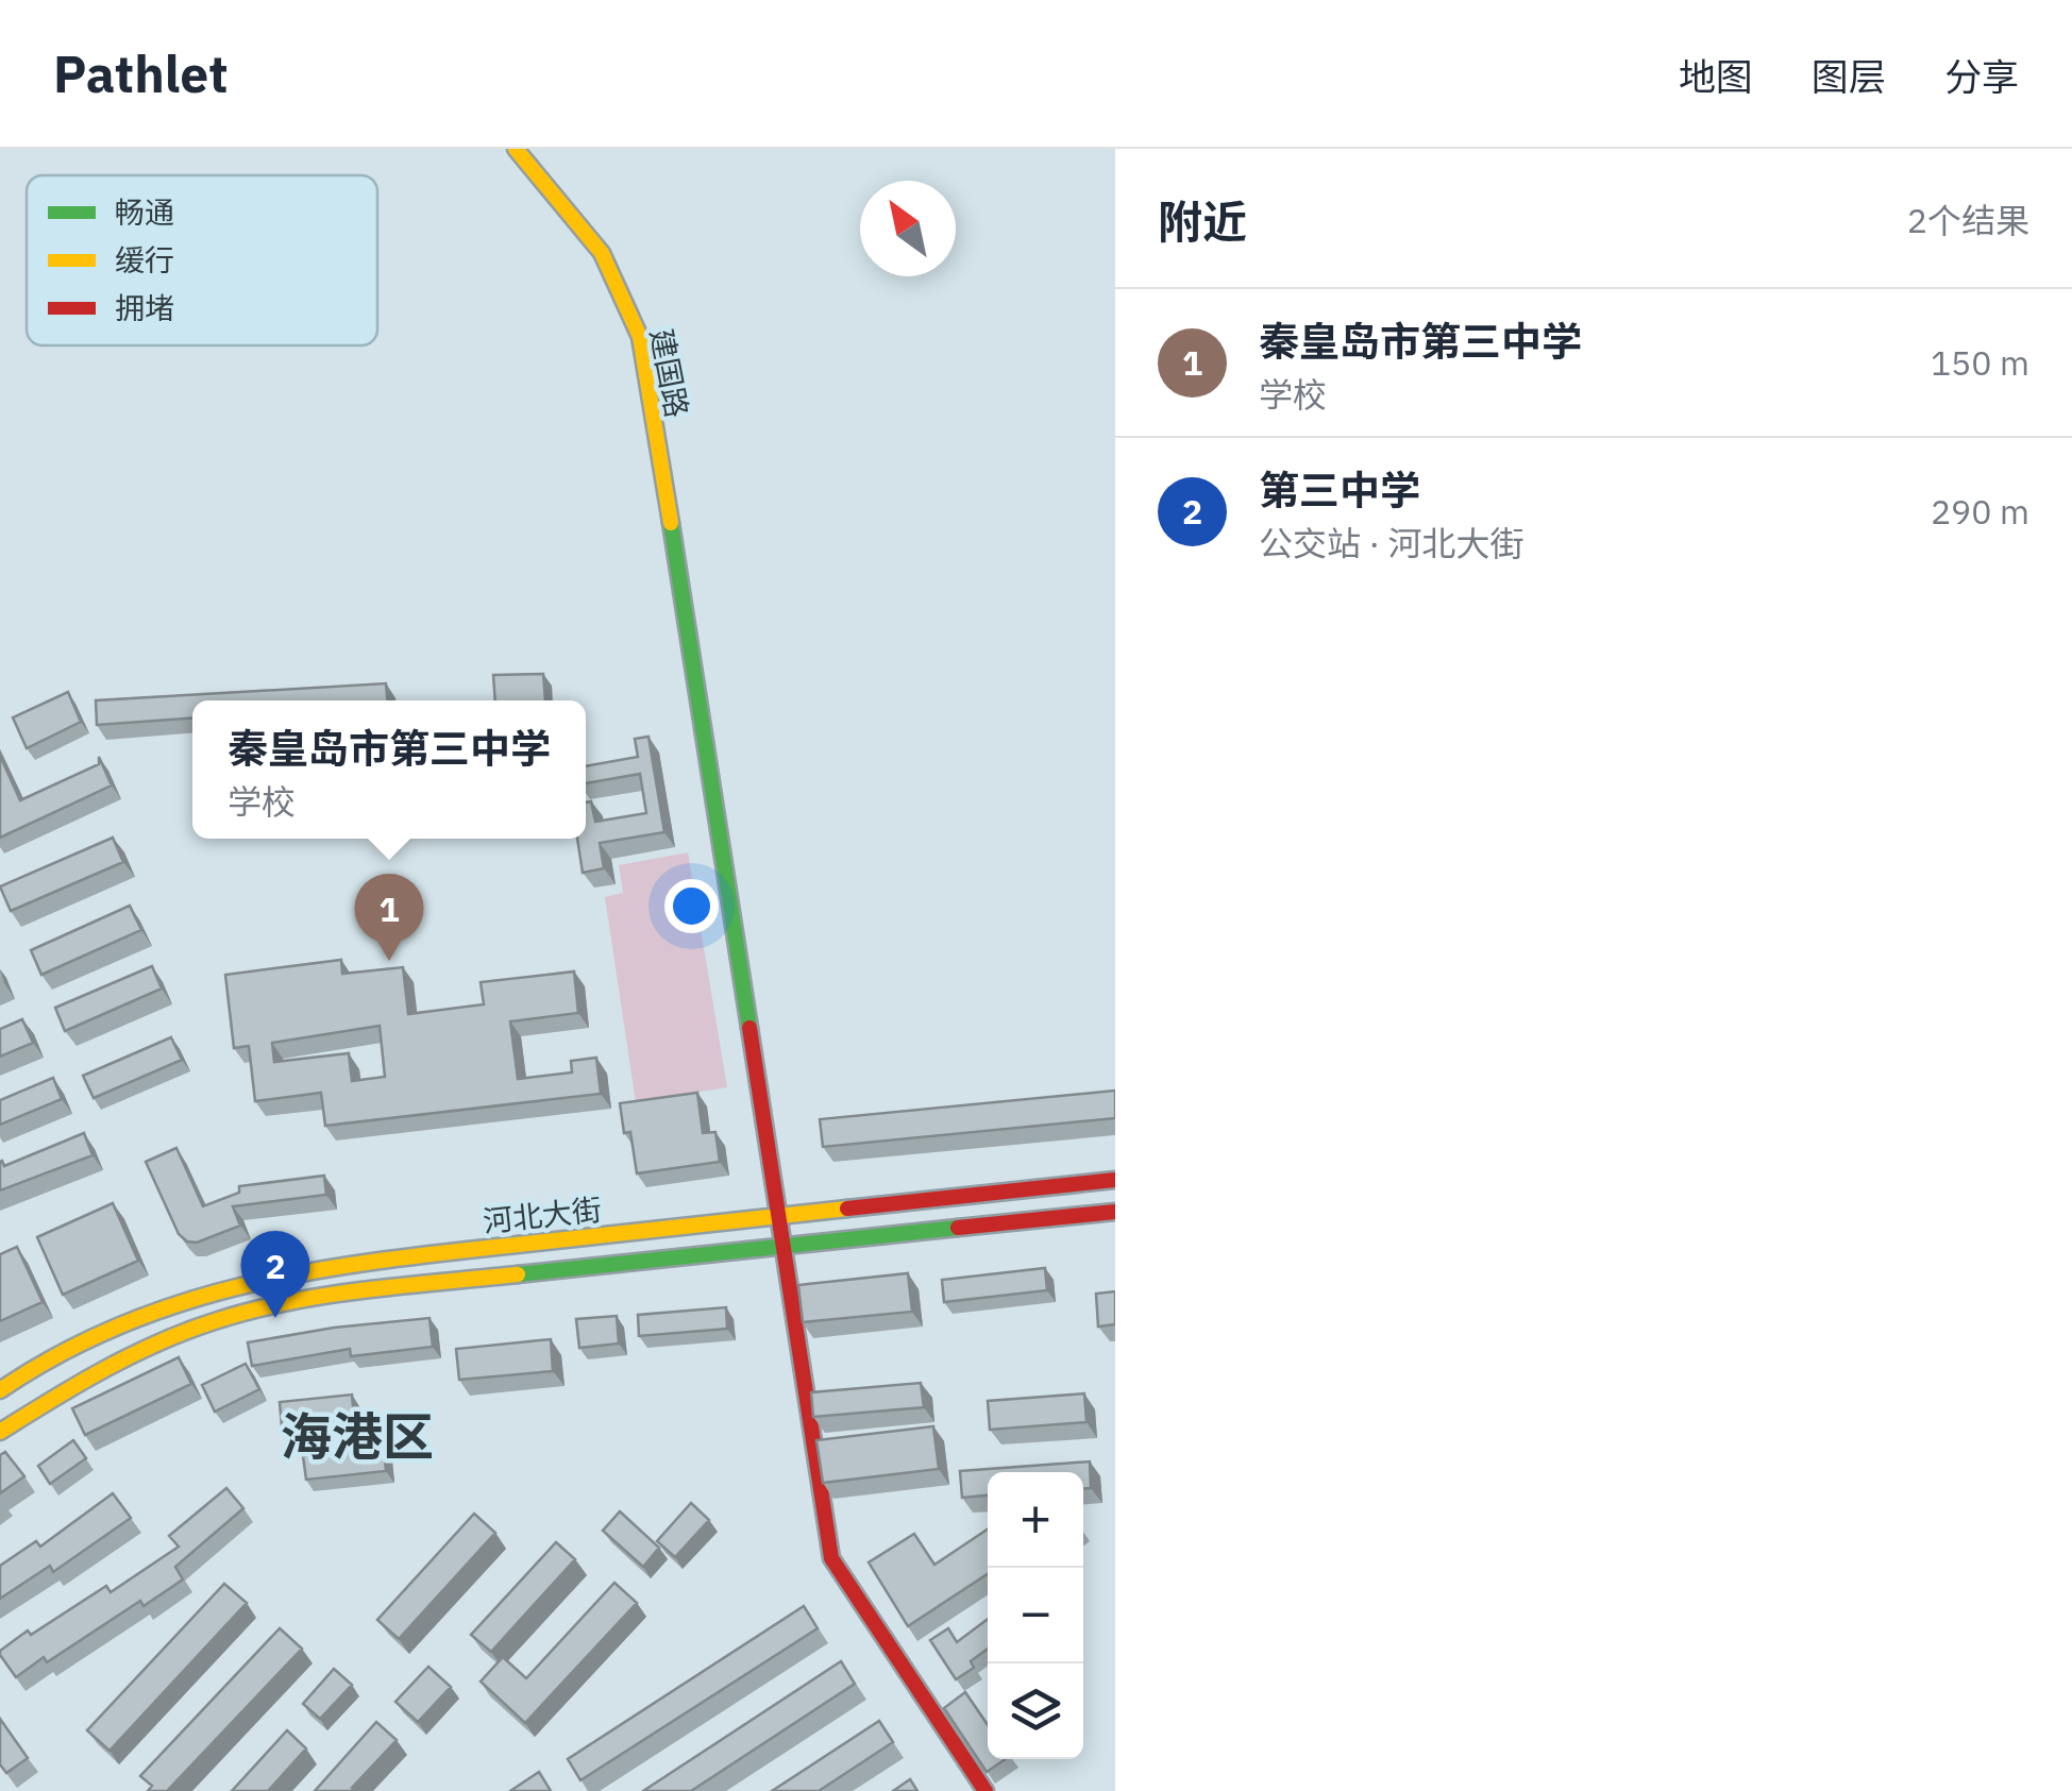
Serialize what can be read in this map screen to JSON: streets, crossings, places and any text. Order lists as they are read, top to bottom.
{
  "streets": {
    "main road": ["建国路", "河北大街"]
  },
  "crossings": [
    ["建国路", "河北大街"]
  ],
  "districts": ["海港区"],
  "legend": ["畅通", "缓行", "拥堵"],
  "north": "top left",
  "page": {
    "header": "Pathlet",
    "nav": ["地图", "图层", "分享"],
    "heading": ["附近", "2个结果"],
    "list": [
      {
        "mark": "1",
        "name": "秦皇岛市第三中学",
        "note": "学校",
        "value": "150 m"
      },
      {
        "mark": "2",
        "name": "第三中学",
        "note": "公交站 · 河北大街",
        "value": "290 m"
      }
    ],
    "popup": ["秦皇岛市第三中学", "学校"],
    "pins": ["1", "2"],
    "map_buttons": ["+", "−"]
  }
}
